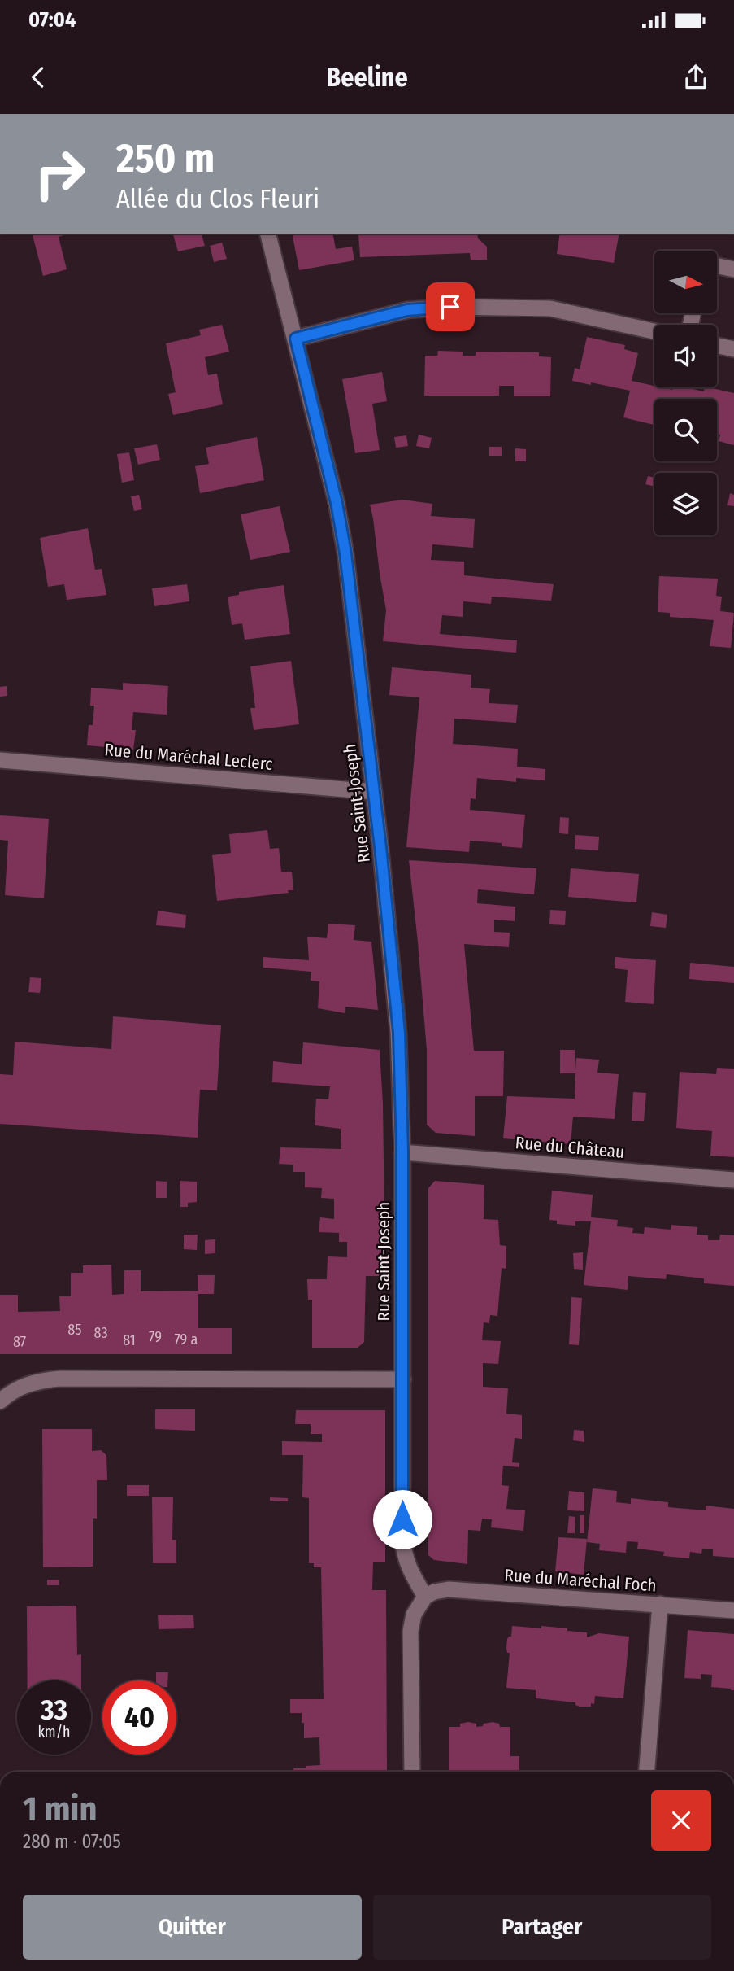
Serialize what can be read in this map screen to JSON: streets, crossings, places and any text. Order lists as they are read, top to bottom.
{
  "streets": {
    "street": [
      "Rue du Maréchal Leclerc",
      "Rue Saint-Joseph",
      "Rue du Château",
      "Rue du Maréchal Foch"
    ]
  },
  "crossings": [
    ["Rue du Maréchal Leclerc", "Rue Saint-Joseph"],
    ["Rue Saint-Joseph", "Rue du Château"],
    ["Rue Saint-Joseph", "Rue du Maréchal Foch"]
  ],
  "house_numbers": [
    "85",
    "83",
    "79",
    "79 a",
    "81",
    "87"
  ],
  "north": "right",
  "page": {
    "status": "07:04",
    "header": "Beeline",
    "turn": ["250 m", "Allée du Clos Fleuri"],
    "speed": "33 km/h",
    "limit": "40",
    "heading": ["1 min", "280 m · 07:05"],
    "buttons": ["Quitter", "Partager"]
  }
}
